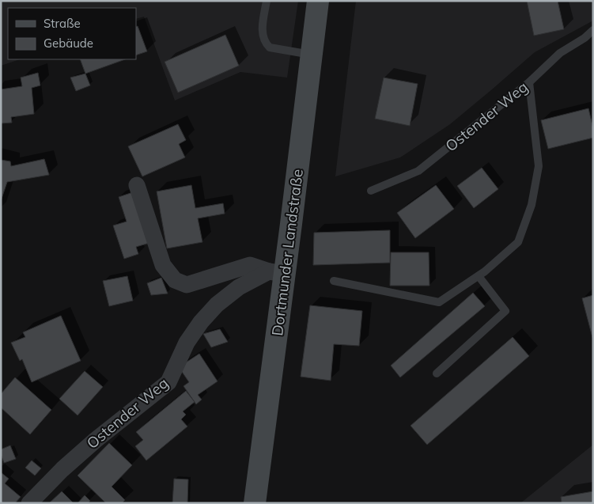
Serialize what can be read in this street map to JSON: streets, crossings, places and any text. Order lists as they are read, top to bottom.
{
  "streets": {
    "main road": ["Dortmunder Landstraße"],
    "street": ["Ostender Weg"]
  },
  "crossings": [
    ["Ostender Weg", "Dortmunder Landstraße"]
  ],
  "legend": ["Straße", "Gebäude"]
}
